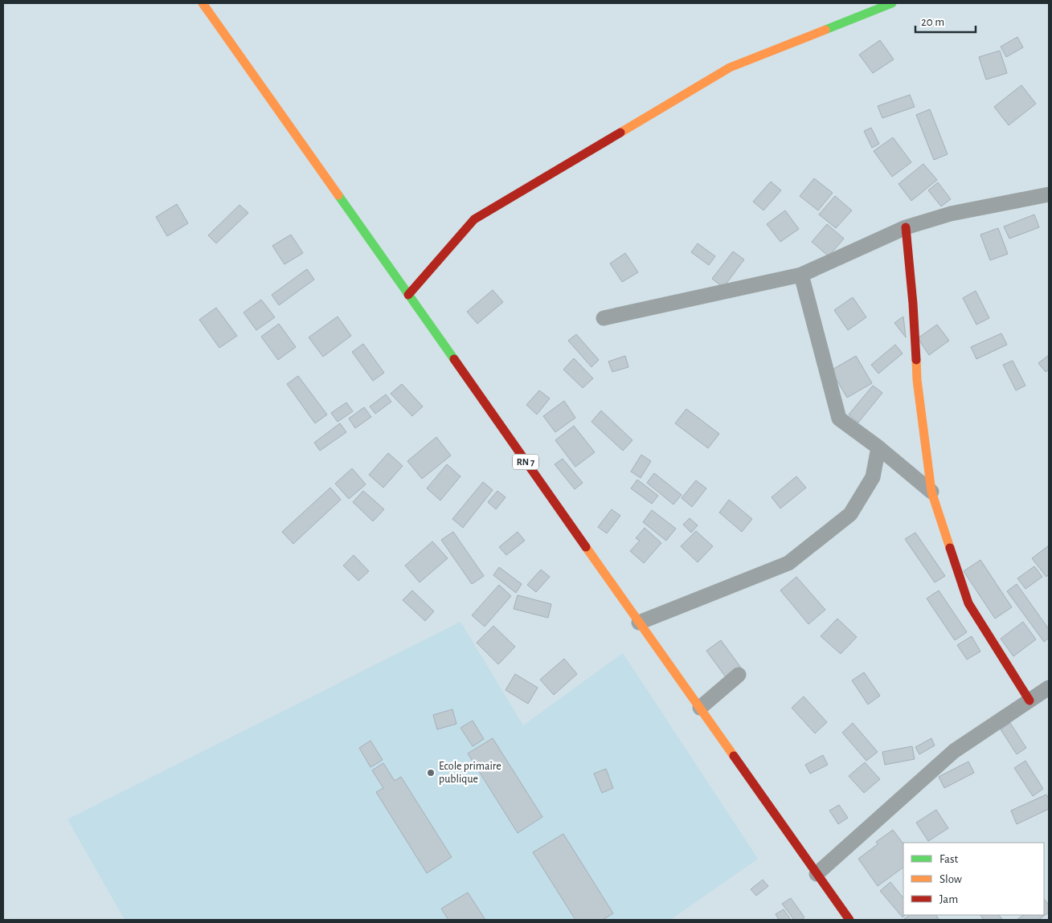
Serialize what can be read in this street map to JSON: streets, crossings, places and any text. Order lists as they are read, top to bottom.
{
  "streets": {
    "main road": ["RN 7"]
  },
  "places": ["Ecole primaire publique"],
  "legend": ["Fast", "Slow", "Jam"],
  "scale_bar": "20 m"
}
